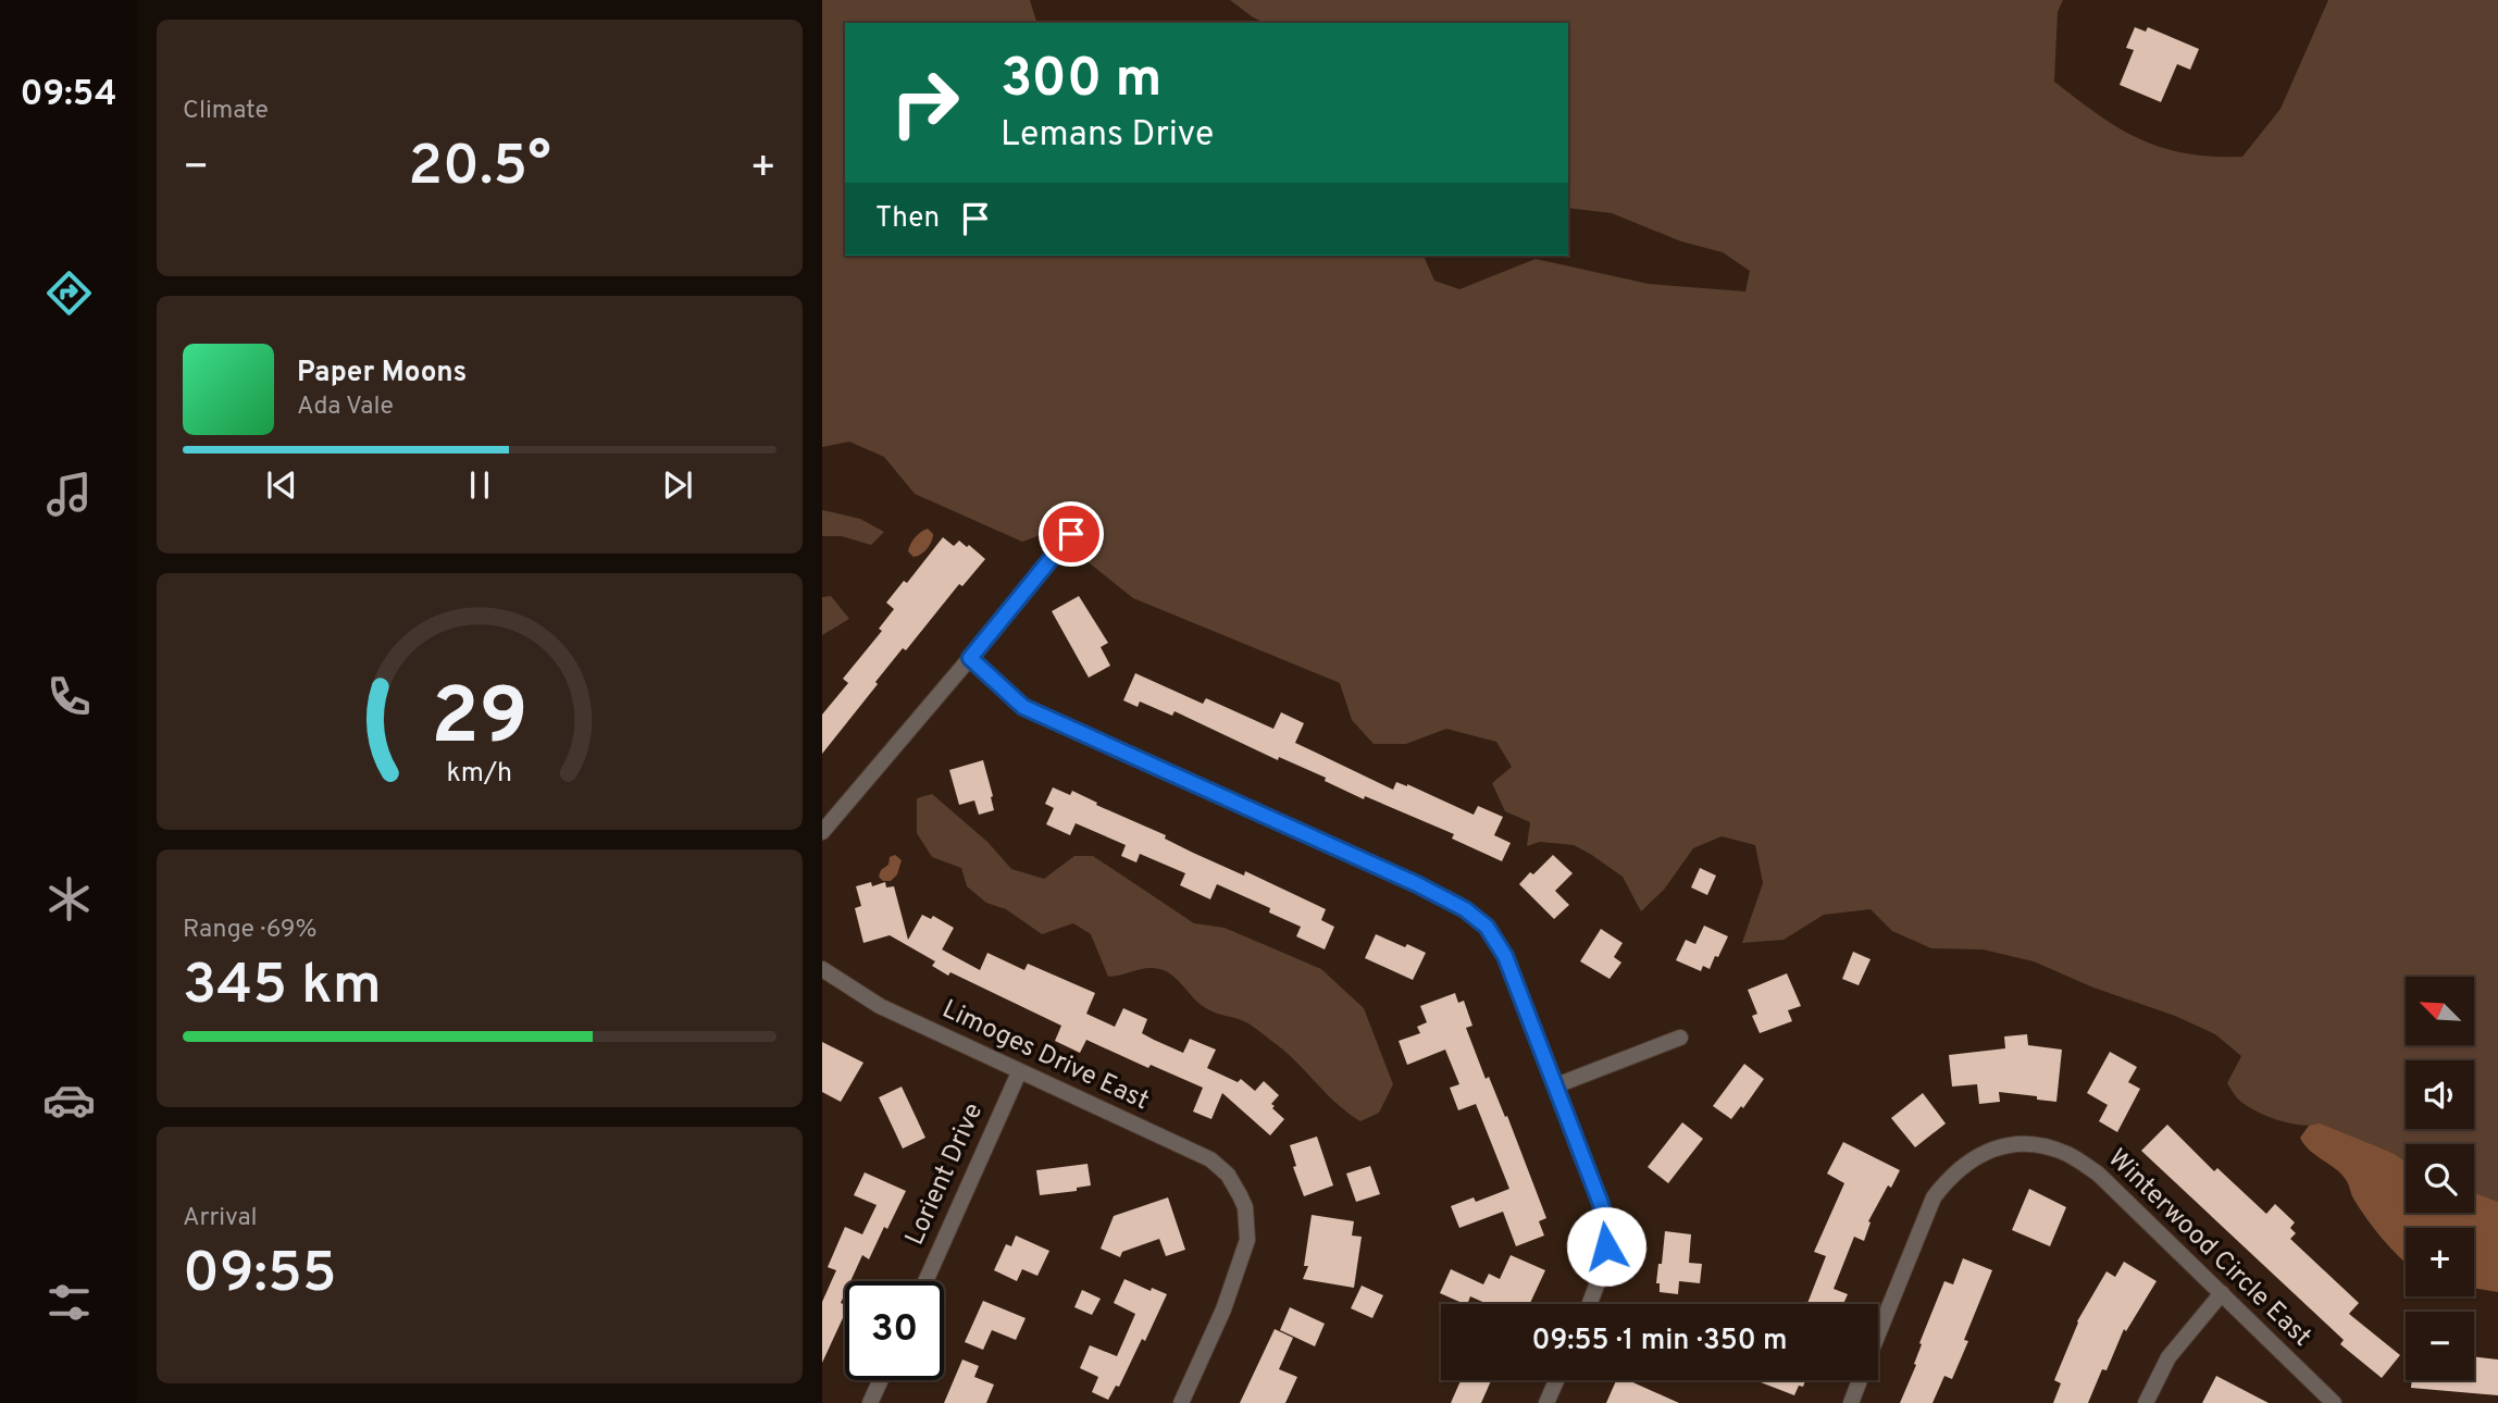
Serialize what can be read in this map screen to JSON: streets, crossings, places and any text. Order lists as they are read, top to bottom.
{
  "streets": {
    "street": ["Limoges Drive East", "Lorient Drive", "Winterwood Circle East"]
  },
  "crossings": [
    ["Limoges Drive East", "Lorient Drive"]
  ],
  "north": "top left",
  "page": {
    "tabs": "09:54",
    "tile": [
      "Climate",
      ["Range · 69%", "345 km"],
      ["Arrival", "09:55"]
    ],
    "turn": ["300 m", "Lemans Drive"],
    "heat": ["−", "20.5°", "+"],
    "then": "Then",
    "song": ["Paper Moons", "Ada Vale"],
    "map_buttons": ["+", "−"],
    "limit": "30",
    "trip": "09:55 · 1 min · 350 m",
    "gauge": ["29", "km/h"]
  }
}
